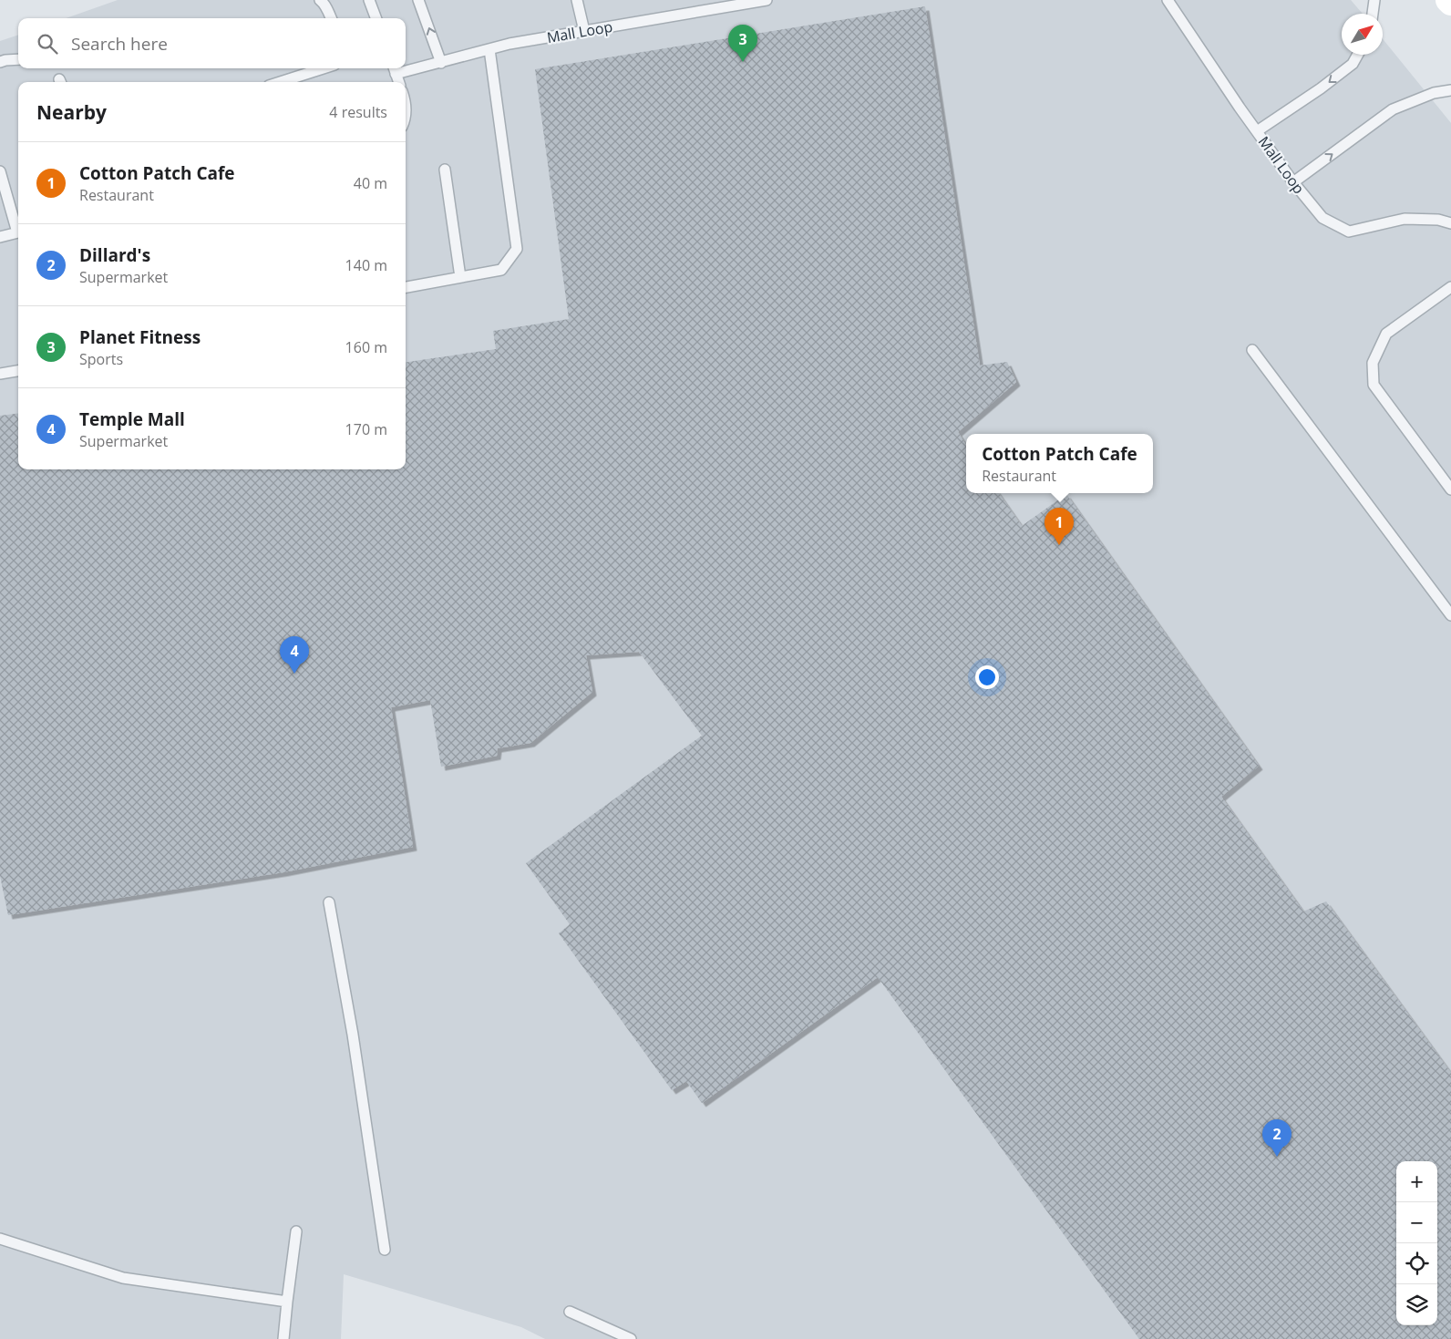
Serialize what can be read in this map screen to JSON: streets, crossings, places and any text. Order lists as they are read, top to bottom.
{
  "streets": {
    "lane": ["Mall Loop"]
  },
  "north": "top right",
  "page": {
    "search": "Search here",
    "pins": [
      "3",
      "1",
      "4",
      "2"
    ],
    "heading": ["Nearby", "4 results"],
    "list": [
      {
        "mark": "1",
        "name": "Cotton Patch Cafe",
        "note": "Restaurant",
        "value": "40 m"
      },
      {
        "mark": "2",
        "name": "Dillard's",
        "note": "Supermarket",
        "value": "140 m"
      },
      {
        "mark": "3",
        "name": "Planet Fitness",
        "note": "Sports",
        "value": "160 m"
      },
      {
        "mark": "4",
        "name": "Temple Mall",
        "note": "Supermarket",
        "value": "170 m"
      }
    ],
    "popup": ["Cotton Patch Cafe", "Restaurant"],
    "map_buttons": ["+", "−"]
  }
}
